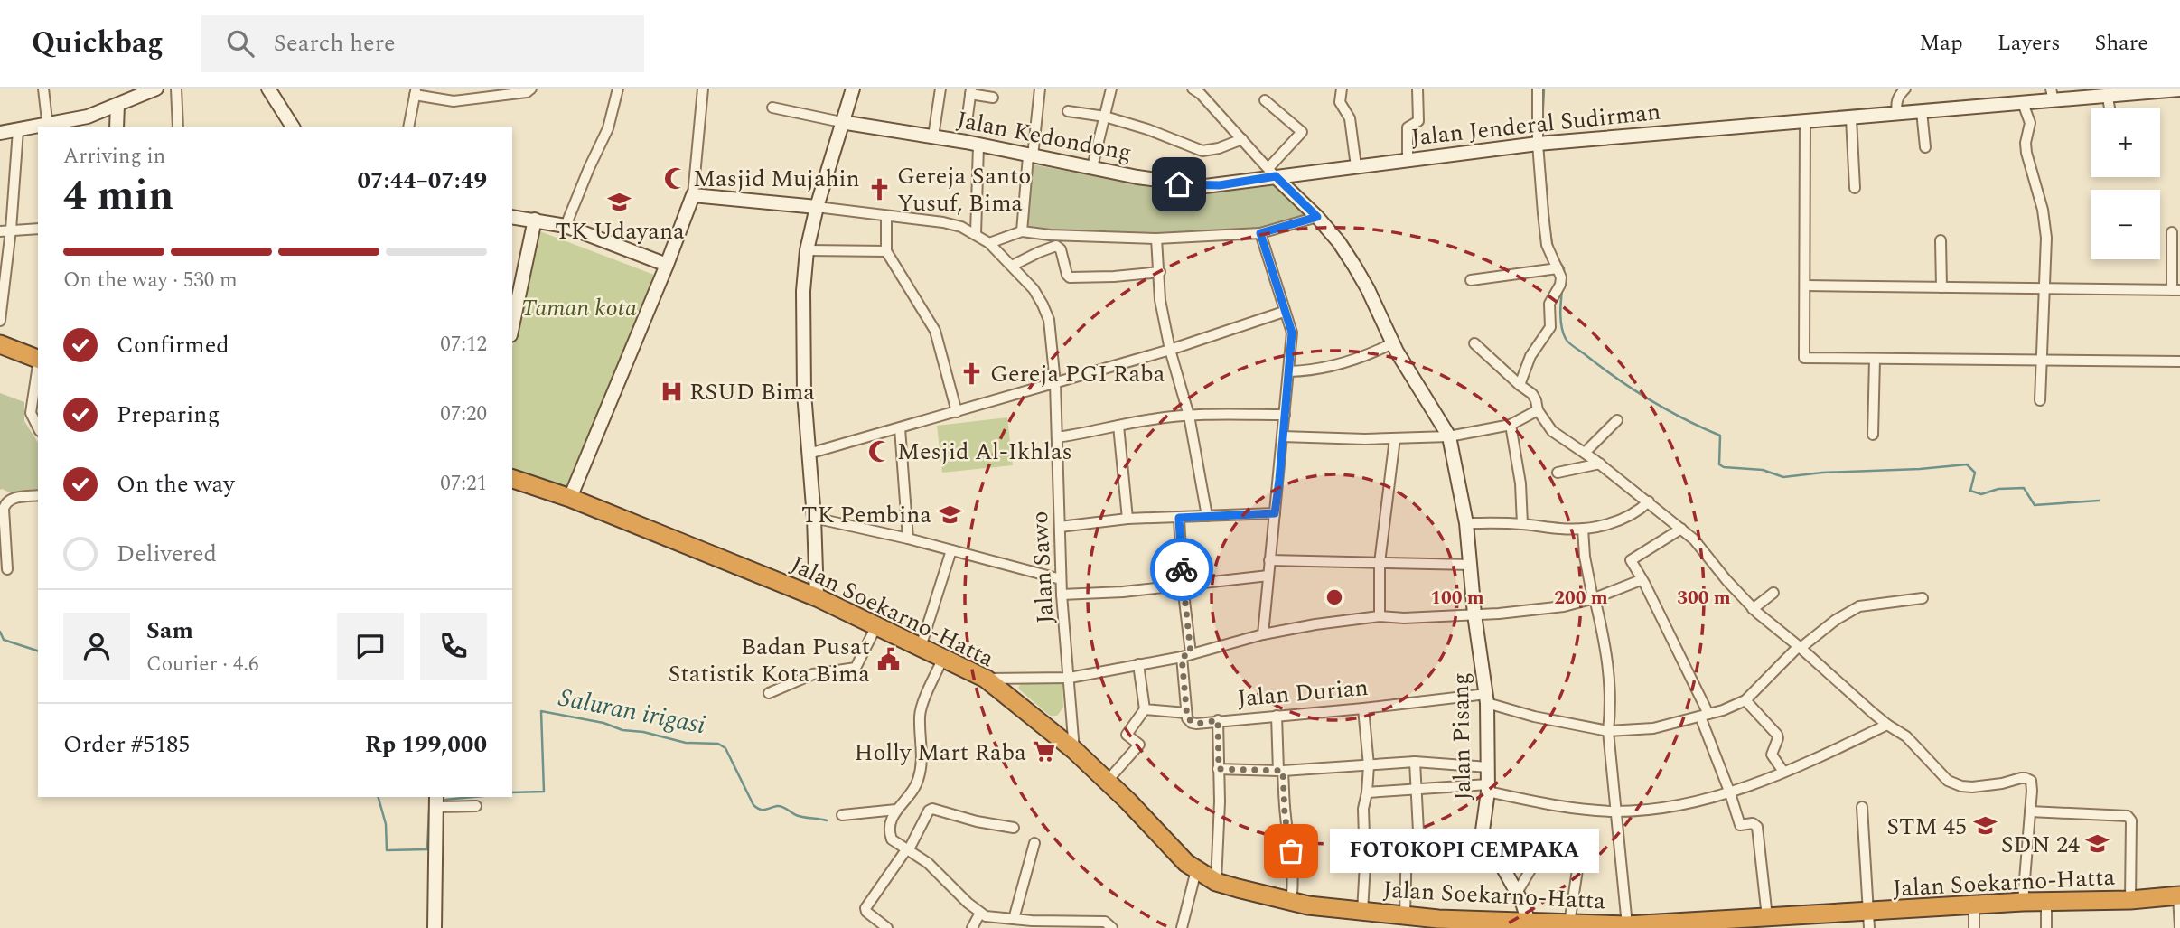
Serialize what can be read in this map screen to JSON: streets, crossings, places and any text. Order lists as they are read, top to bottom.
{
  "streets": {
    "highway": ["Jalan Soekarno-Hatta"],
    "street": [
      "Jalan Jenderal Sudirman",
      "Jalan Kedondong",
      "Jalan Sawo",
      "Jalan Durian",
      "Jalan Pisang"
    ]
  },
  "crossings": [
    ["Jalan Jenderal Sudirman", "Jalan Kedondong"],
    ["Jalan Sawo", "Jalan Soekarno-Hatta"],
    ["Jalan Soekarno-Hatta", "Jalan Pisang"],
    ["Jalan Durian", "Jalan Pisang"]
  ],
  "water": ["Saluran irigasi"],
  "parks": ["Taman kota"],
  "places": {
    "mosque": ["Masjid Mujahin", "Mesjid Al-Ikhlas"],
    "church": ["Gereja Santo Yusuf, Bima", "Gereja PGI Raba"],
    "school or university": [
      "TK Udayana",
      "TK Pembina",
      "STM 45",
      "SDN 24"
    ],
    "hospital": ["RSUD Bima"],
    "public building": ["Badan Pusat Statistik Kota Bima"],
    "supermarket": ["Holly Mart Raba"],
    "other": ["FOTOKOPI CEMPAKA"]
  },
  "page": {
    "header": "Quickbag",
    "search": "Search here",
    "nav": ["Map", "Layers", "Share"],
    "map_buttons": ["+", "−"],
    "heading": ["4 min", "Arriving in", "07:44–07:49"],
    "panel": [
      "Sam",
      "Courier · 4.6",
      "Order #5185",
      "Rp 199,000"
    ],
    "bar": "On the way · 530 m",
    "list": [
      ["Confirmed", "07:12"],
      ["Preparing", "07:20"],
      ["On the way", "07:21"],
      "Delivered"
    ],
    "bubble": "FOTOKOPI CEMPAKA"
  },
  "rings": ["100 m", "200 m", "300 m"]
}
